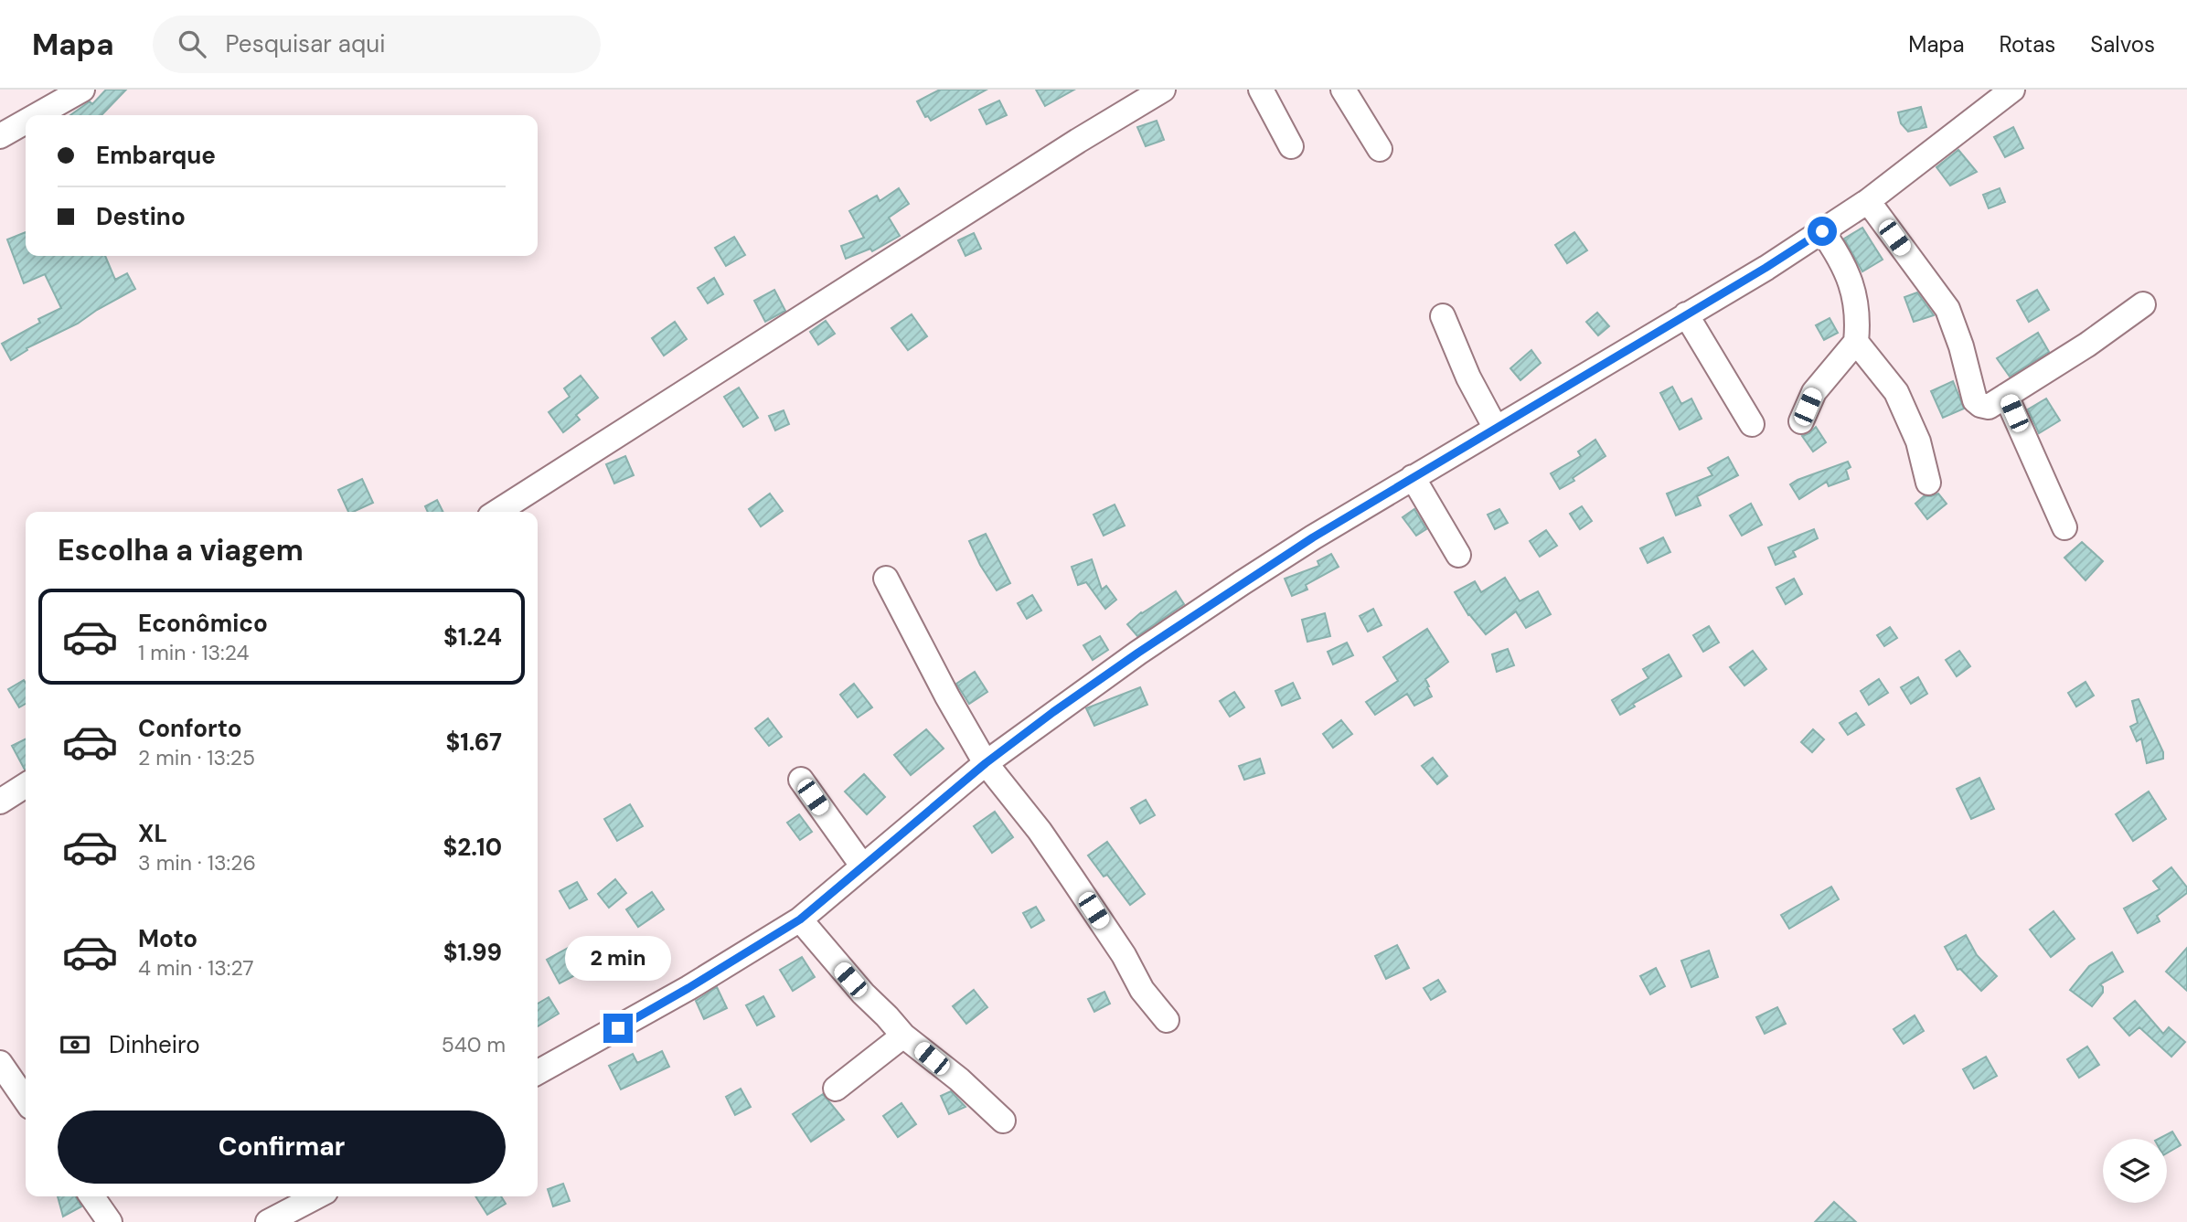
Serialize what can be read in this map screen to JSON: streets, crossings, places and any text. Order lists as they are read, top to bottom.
{
  "page": {
    "header": "Mapa",
    "search": "Pesquisar aqui",
    "nav": ["Mapa", "Rotas", "Salvos"],
    "banner": ["Embarque", "Destino"],
    "heading": "Escolha a viagem",
    "list": [
      {
        "name": "Econômico",
        "note": "1 min · 13:24",
        "value": "$1.24"
      },
      {
        "name": "Conforto",
        "note": "2 min · 13:25",
        "value": "$1.67"
      },
      {
        "name": "XL",
        "note": "3 min · 13:26",
        "value": "$2.10"
      },
      {
        "name": "Moto",
        "note": "4 min · 13:27",
        "value": "$1.99"
      }
    ],
    "bubble": "2 min",
    "pay": ["Dinheiro", "540 m"],
    "buttons": "Confirmar"
  }
}
